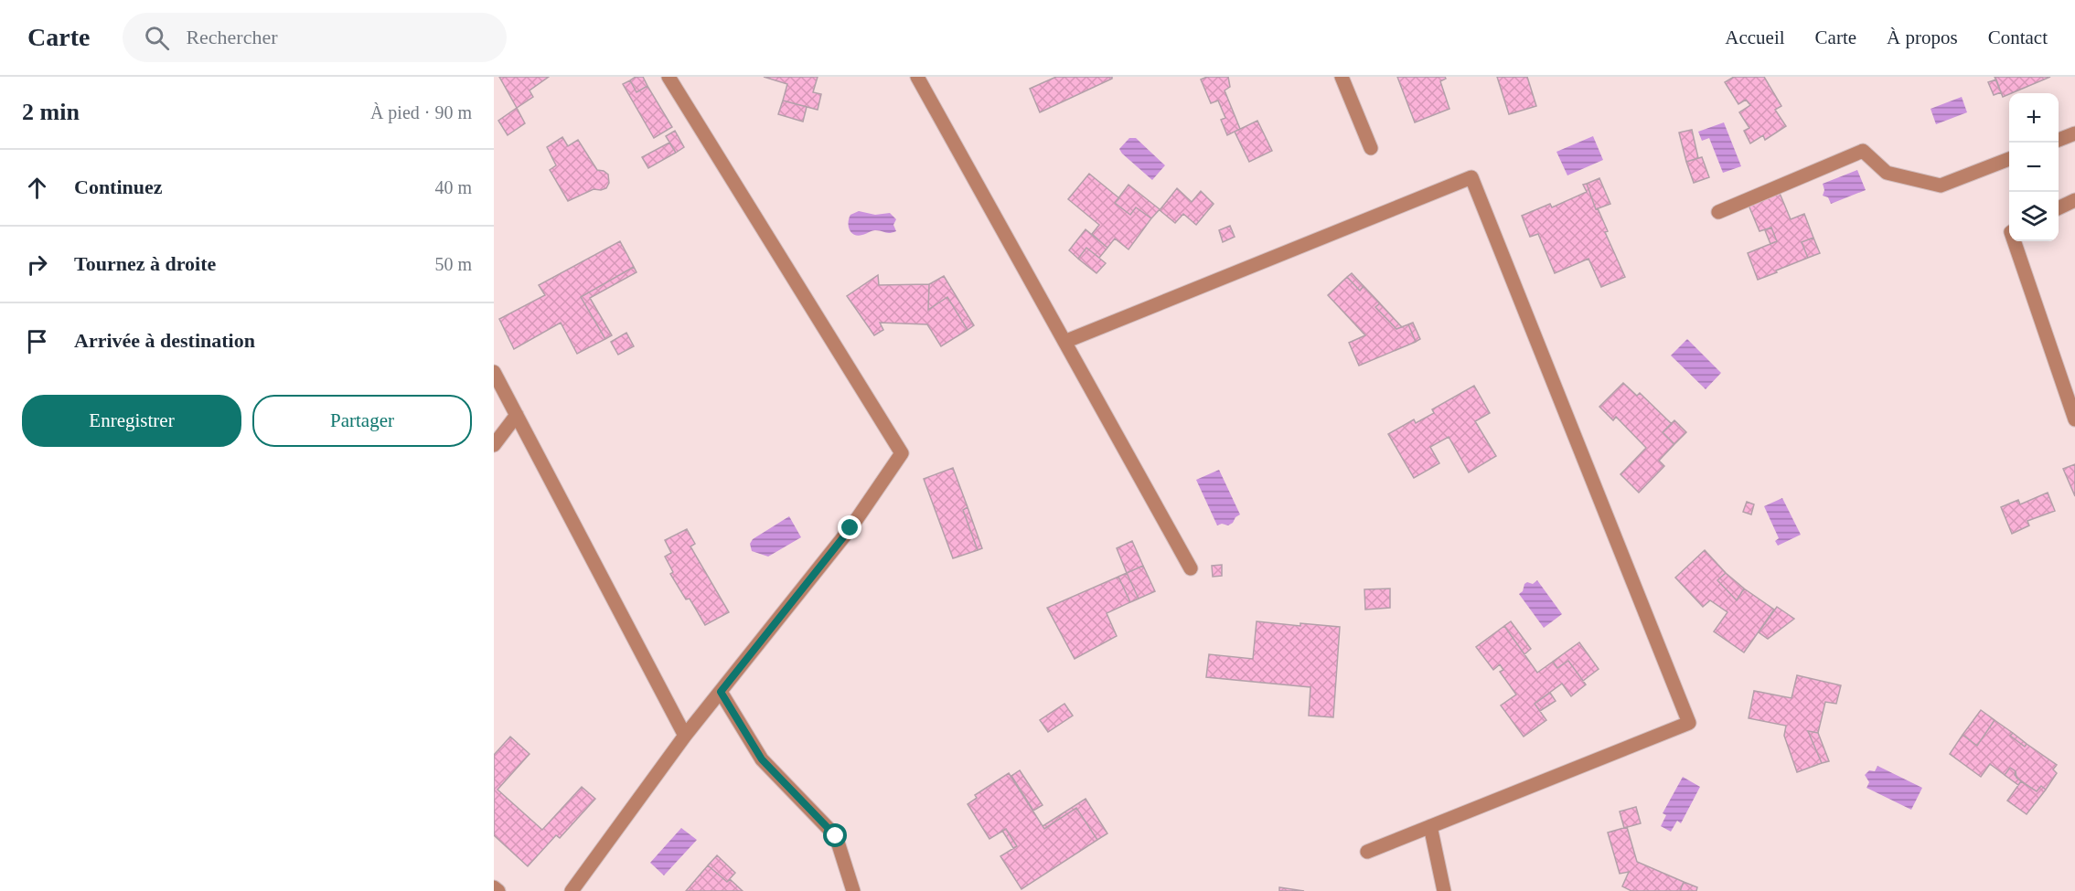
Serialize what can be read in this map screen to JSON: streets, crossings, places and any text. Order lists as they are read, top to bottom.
{
  "page": {
    "header": "Carte",
    "search": "Rechercher",
    "nav": [
      "Accueil",
      "Carte",
      "À propos",
      "Contact"
    ],
    "heading": ["2 min", "À pied · 90 m"],
    "map_buttons": ["+", "−"],
    "list": [
      ["Continuez", "40 m"],
      ["Tournez à droite", "50 m"],
      "Arrivée à destination"
    ],
    "buttons": ["Enregistrer", "Partager"]
  }
}
